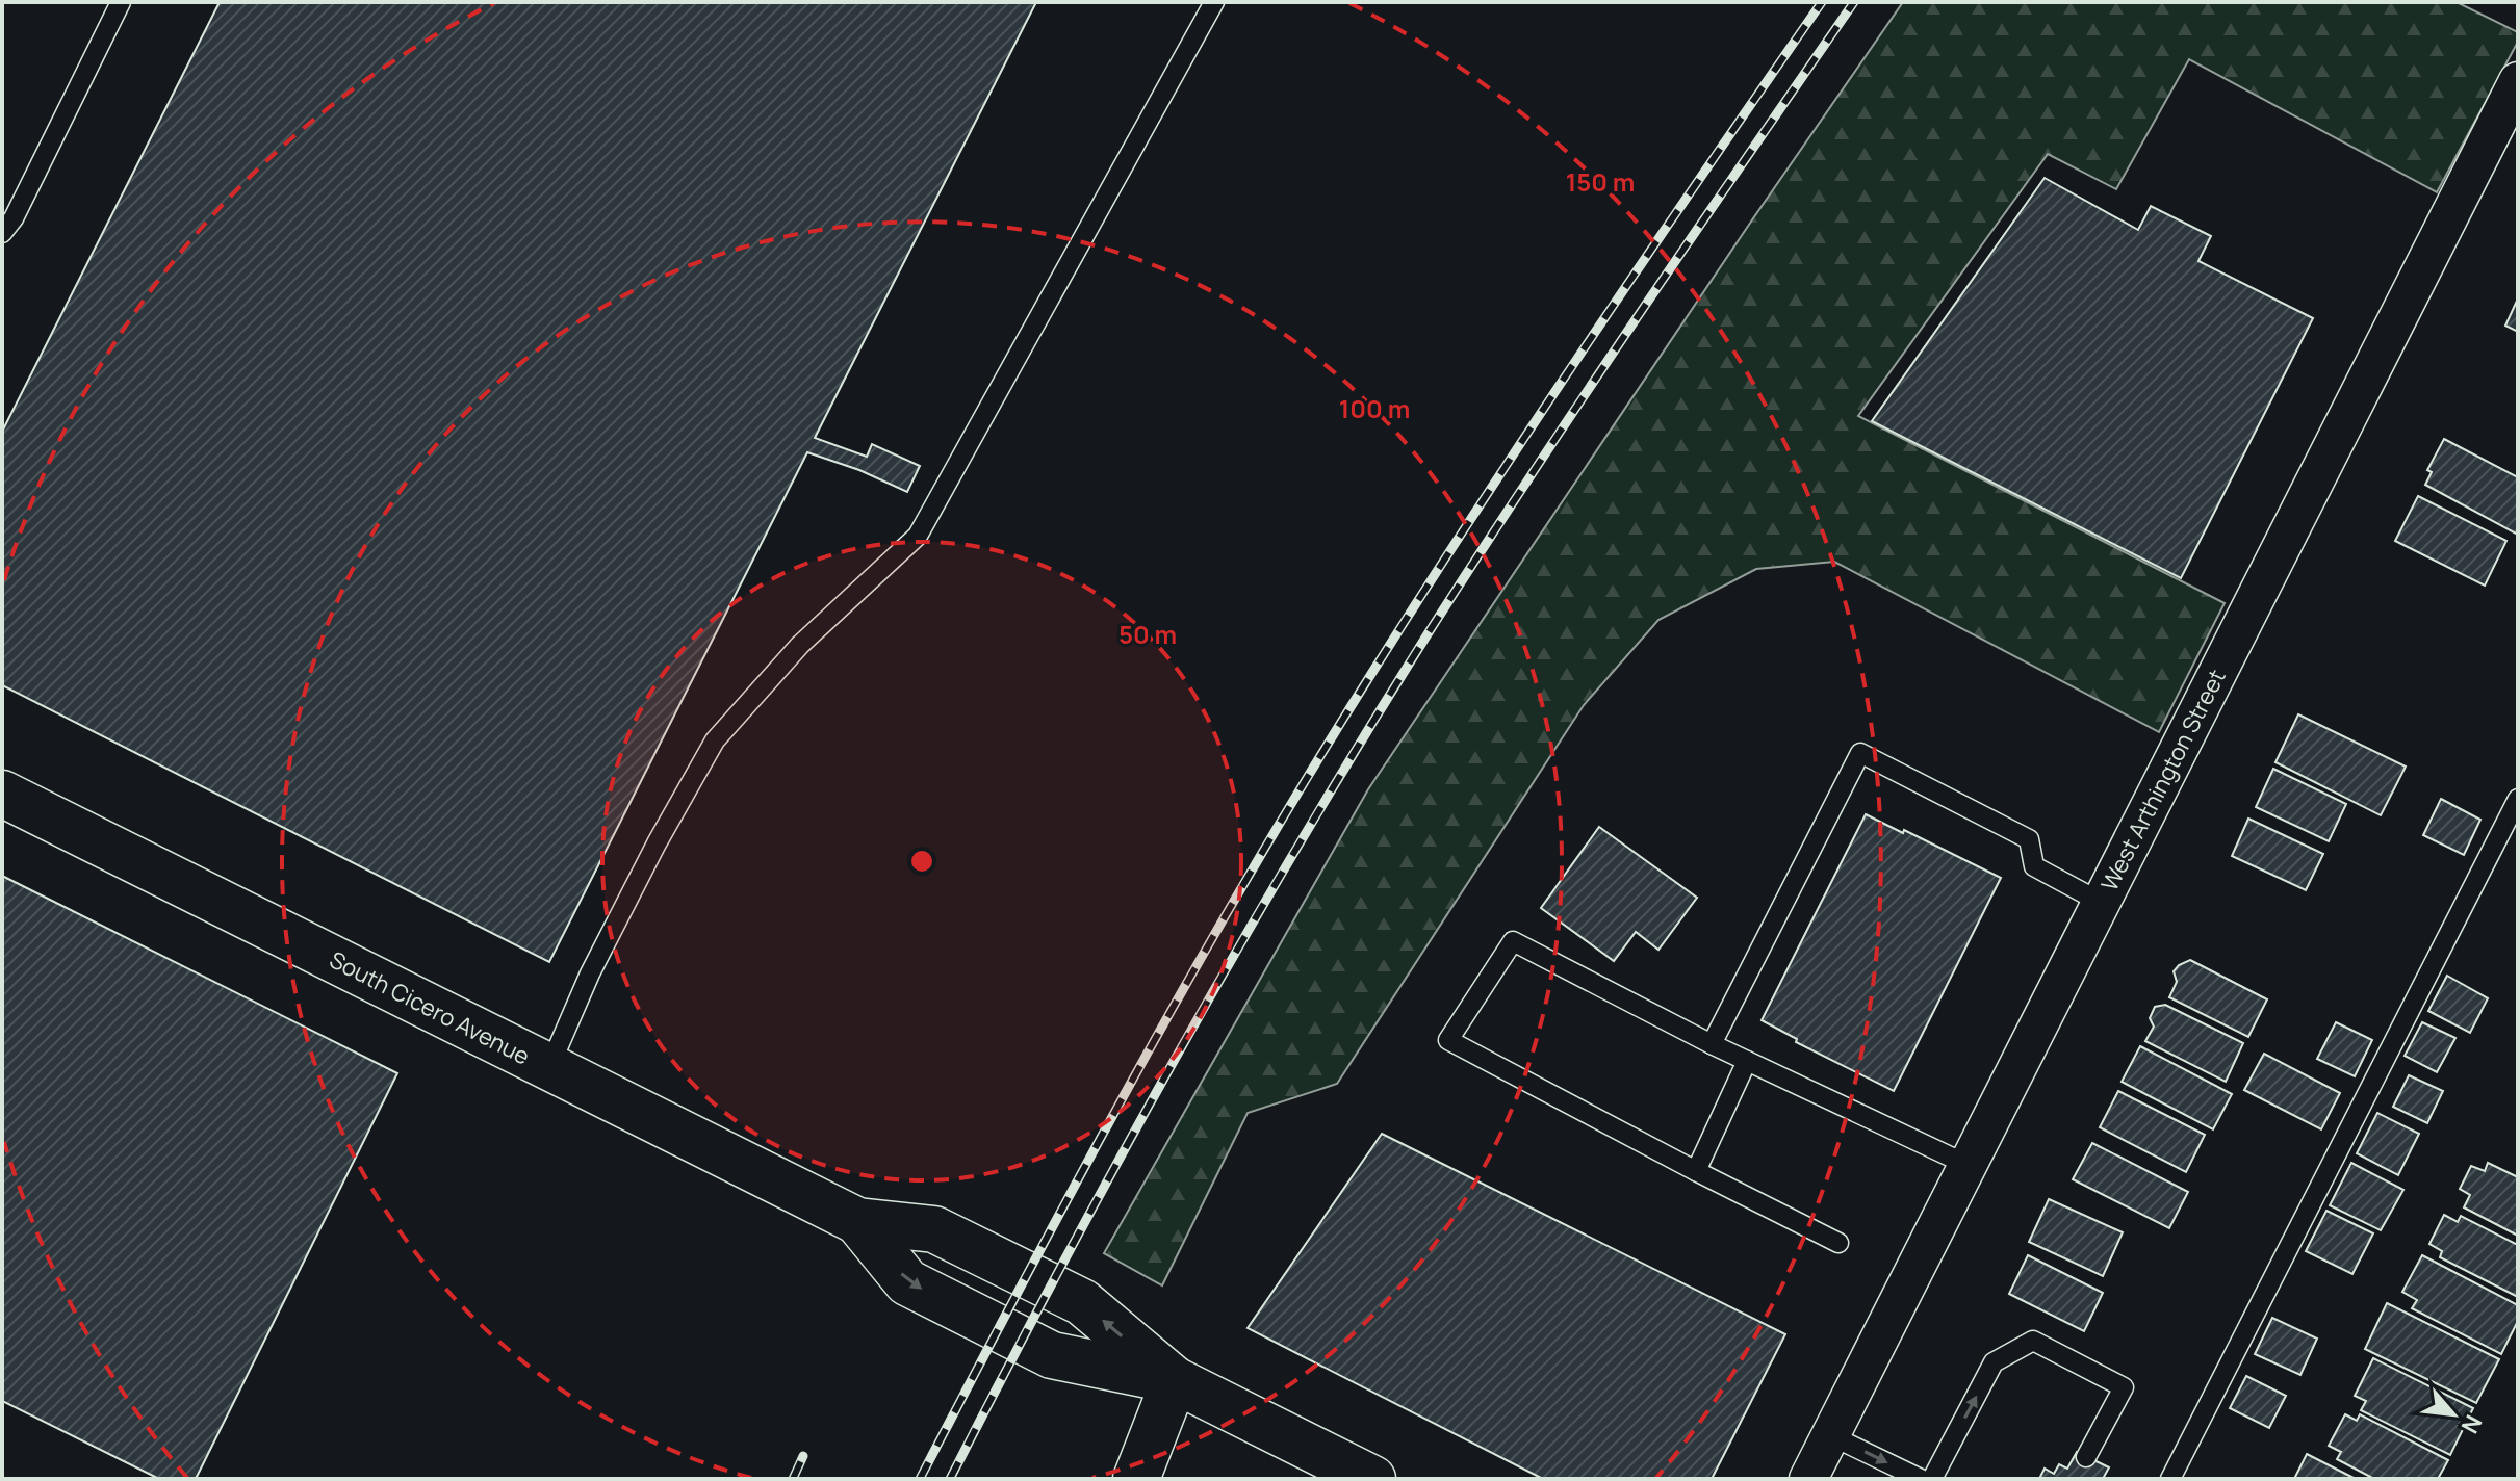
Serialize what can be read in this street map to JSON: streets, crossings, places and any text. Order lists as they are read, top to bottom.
{
  "streets": {
    "main road": ["South Cicero Avenue"],
    "street": ["West Arthington Street"]
  },
  "north": "bottom right",
  "rings": ["150 m", "100 m", "50 m"]
}
